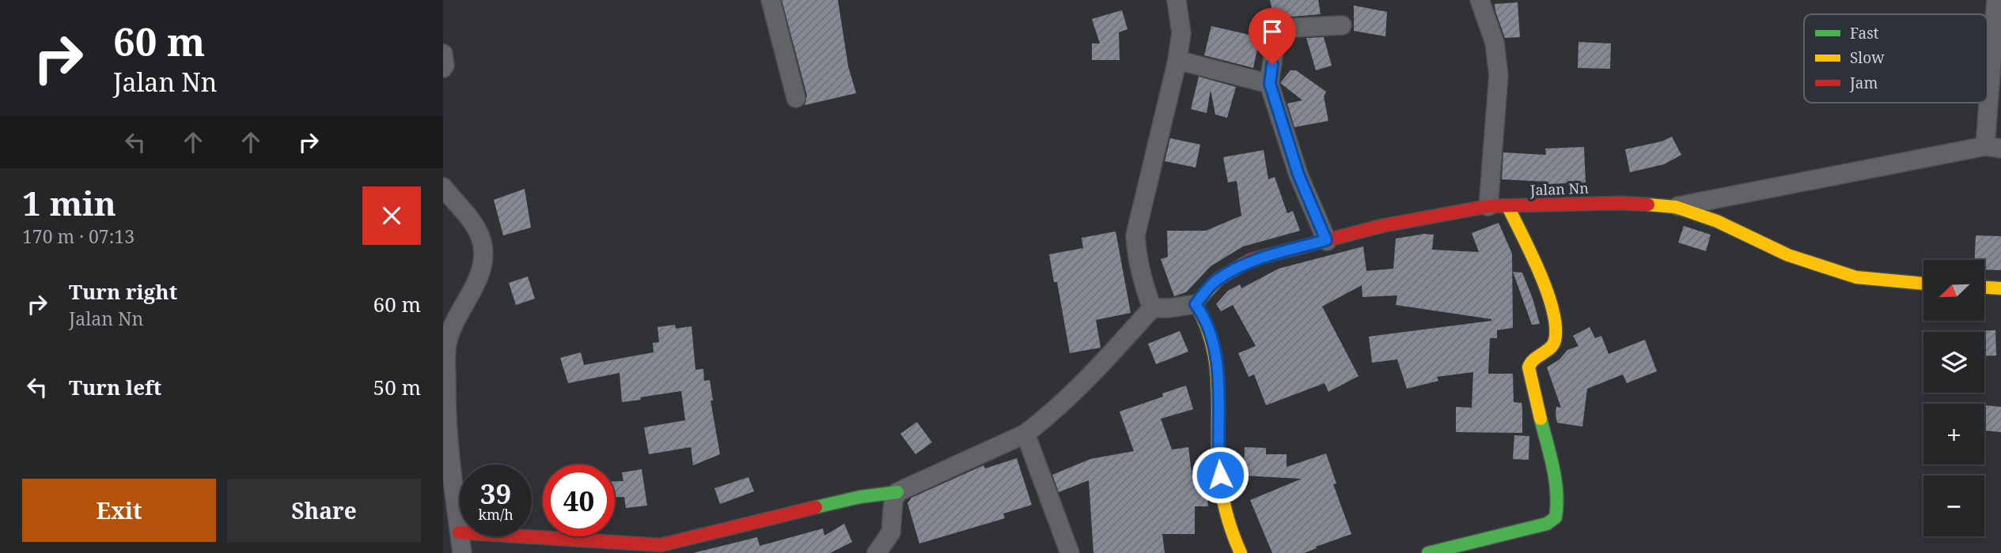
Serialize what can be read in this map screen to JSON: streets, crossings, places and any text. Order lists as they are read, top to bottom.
{
  "streets": {
    "street": ["Jalan Nn"]
  },
  "legend": ["Fast", "Slow", "Jam"],
  "north": "bottom left",
  "page": {
    "turn": ["60 m", "Jalan Nn"],
    "heading": ["1 min", "170 m · 07:13"],
    "map_buttons": ["+", "−"],
    "list": [
      {
        "name": "Turn right",
        "note": "Jalan Nn",
        "value": "60 m"
      },
      {
        "name": "Turn left",
        "value": "50 m"
      }
    ],
    "speed": "39 km/h",
    "limit": "40",
    "buttons": ["Exit", "Share"]
  }
}
